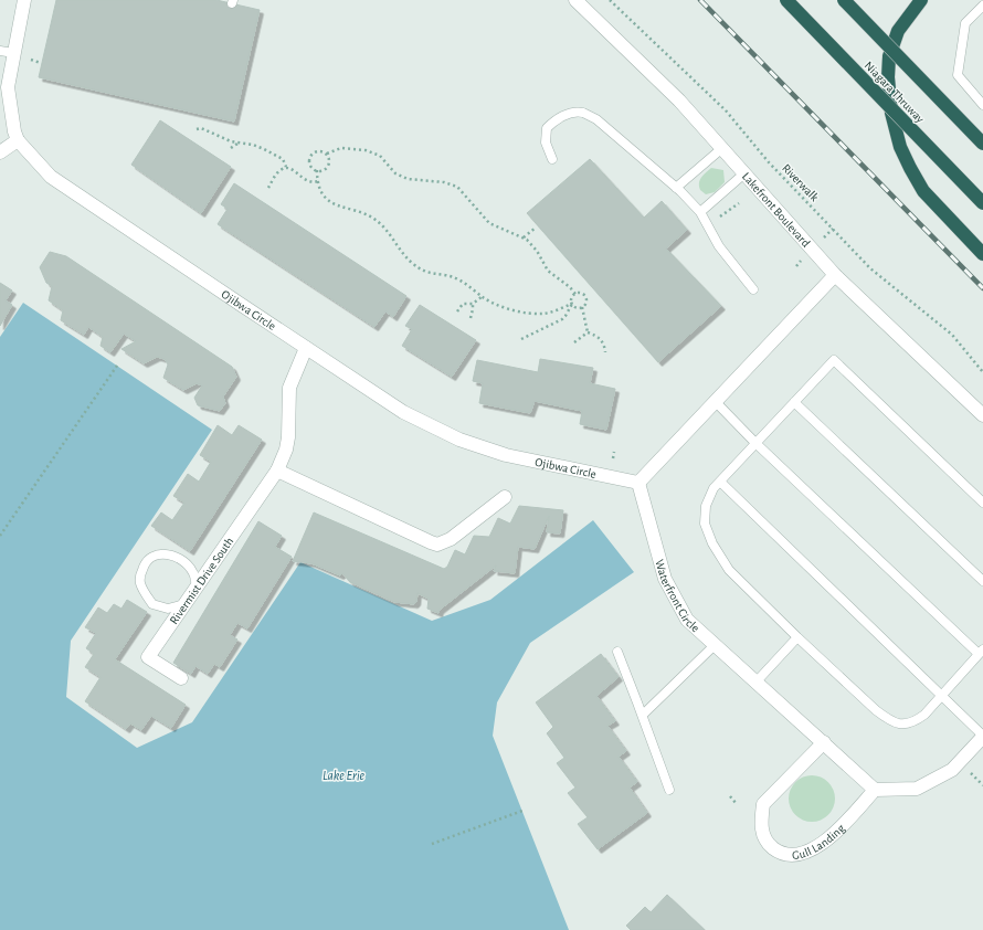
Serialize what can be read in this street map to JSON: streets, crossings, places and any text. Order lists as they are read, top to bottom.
{
  "streets": {
    "highway": ["Niagara Thruway"],
    "street": [
      "Lakefront Boulevard",
      "Ojibwa Circle",
      "Rivermist Drive South",
      "Waterfront Circle",
      "Gull Landing"
    ],
    "path": ["Riverwalk"]
  },
  "crossings": [
    ["Ojibwa Circle", "Rivermist Drive South"],
    ["Ojibwa Circle", "Waterfront Circle"],
    ["Waterfront Circle", "Gull Landing"]
  ],
  "water": ["Lake Erie"]
}
